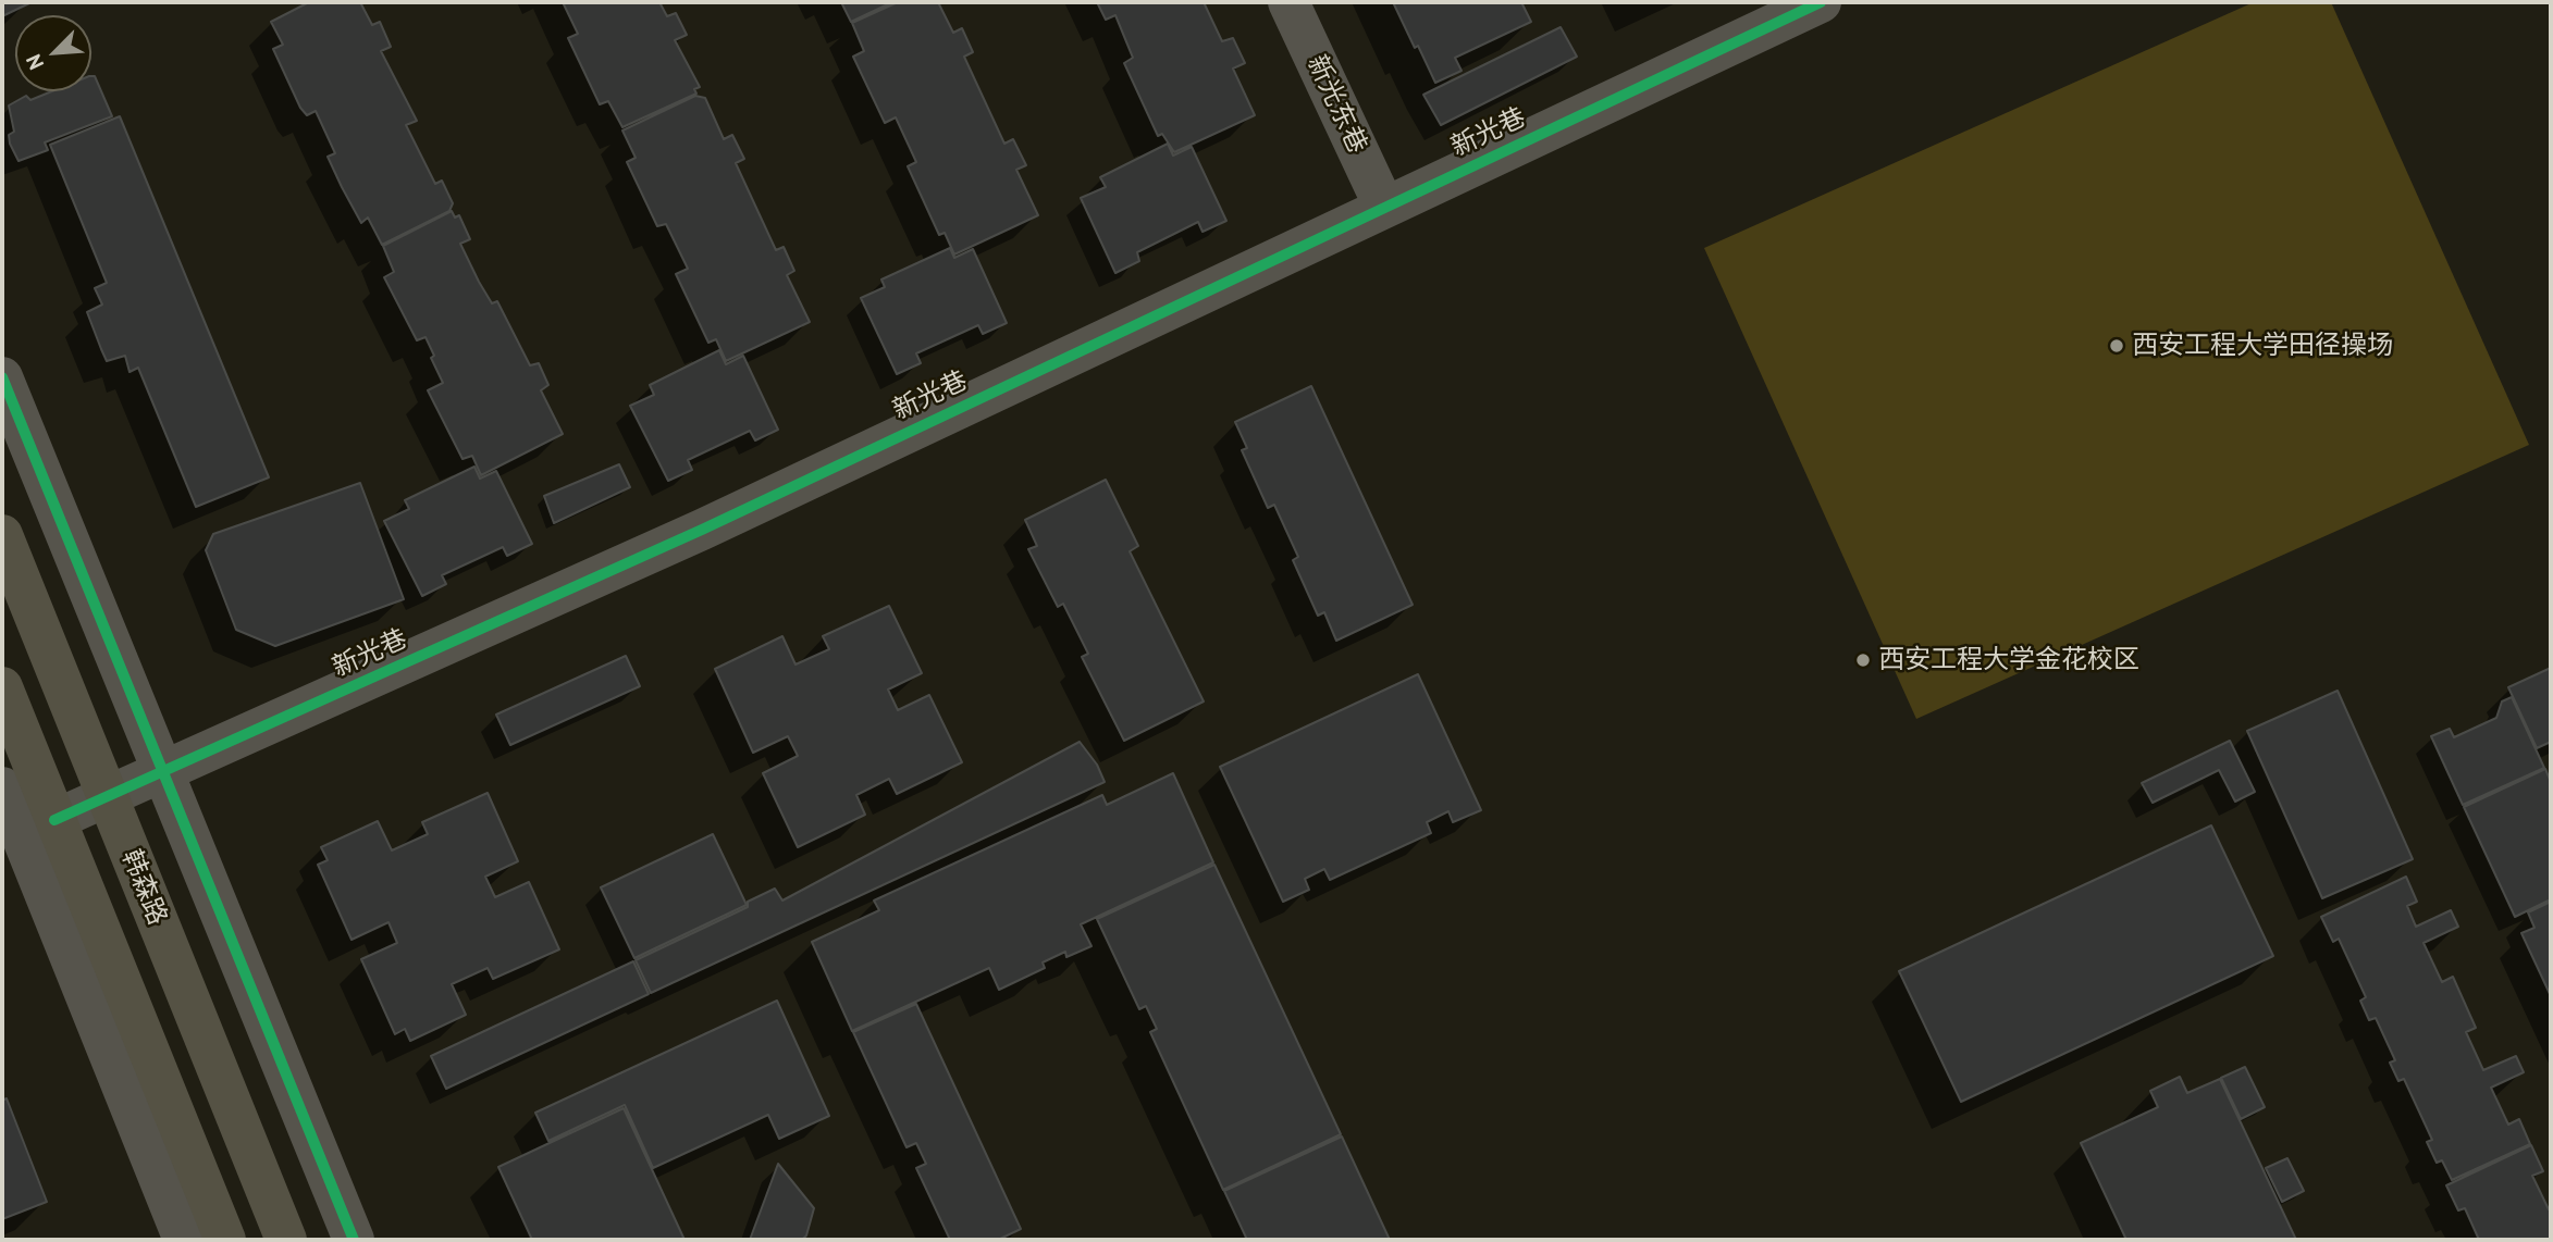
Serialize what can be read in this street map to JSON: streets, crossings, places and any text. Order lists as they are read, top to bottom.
{
  "streets": {
    "main road": ["韩森路"],
    "street": ["新光东巷", "新光巷"]
  },
  "crossings": [
    ["新光东巷", "新光巷"],
    ["新光巷", "韩森路"]
  ],
  "places": ["西安工程大学田径操场", "西安工程大学金花校区"],
  "north": "bottom left"
}
